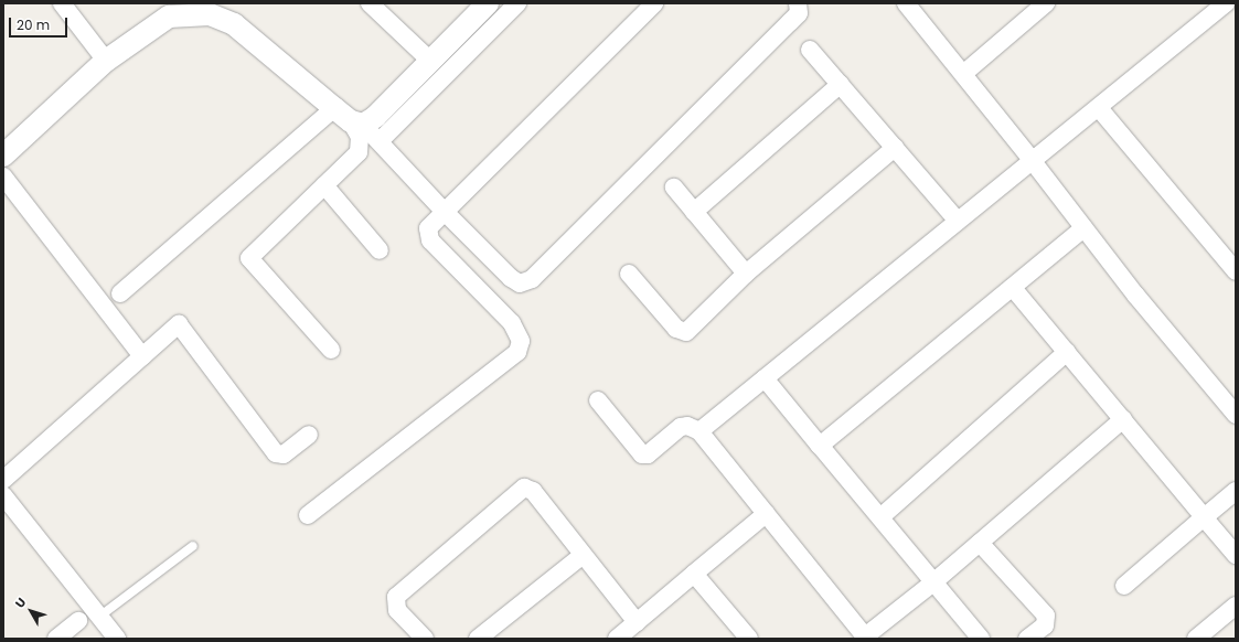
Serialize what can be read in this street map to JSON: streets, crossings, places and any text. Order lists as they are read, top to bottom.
{
  "scale_bar": "20 m",
  "north": "top left"
}
